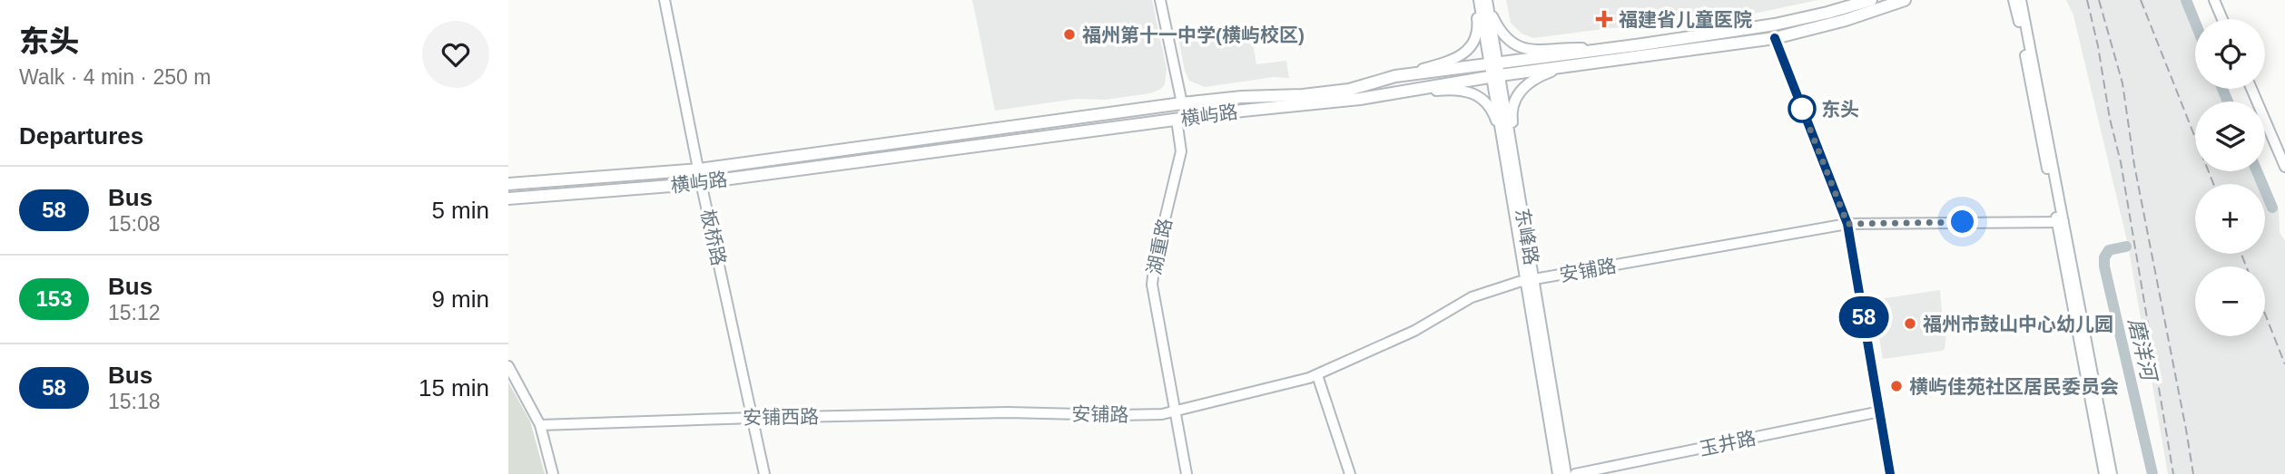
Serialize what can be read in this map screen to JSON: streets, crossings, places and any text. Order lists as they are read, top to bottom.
{
  "streets": {
    "main road": ["横屿路"],
    "street": [
      "东峰路",
      "板桥路",
      "湖重路",
      "安铺路",
      "安铺西路",
      "玉井路"
    ]
  },
  "crossings": [
    ["横屿路", "东峰路"],
    ["横屿路", "板桥路"],
    ["横屿路", "湖重路"],
    ["东峰路", "安铺路"],
    ["板桥路", "安铺西路"],
    ["湖重路", "安铺路"],
    ["安铺路", "安铺西路"]
  ],
  "water": ["磨洋河"],
  "places": {
    "health": ["福建省儿童医院"],
    "other": [
      "福州第十一中学(横屿校区)",
      "东头",
      "福州市鼓山中心幼儿园",
      "横屿佳苑社区居民委员会"
    ]
  },
  "lines": ["bus line 58"],
  "page": {
    "heading": [
      ["东头", "Walk · 4 min · 250 m"],
      "Departures"
    ],
    "on_map": "58",
    "map_buttons": ["+", "−"],
    "list": [
      {
        "mark": "58",
        "name": "Bus",
        "note": "15:08",
        "value": "5 min"
      },
      {
        "mark": "153",
        "name": "Bus",
        "note": "15:12",
        "value": "9 min"
      },
      {
        "mark": "58",
        "name": "Bus",
        "note": "15:18",
        "value": "15 min"
      }
    ]
  }
}
